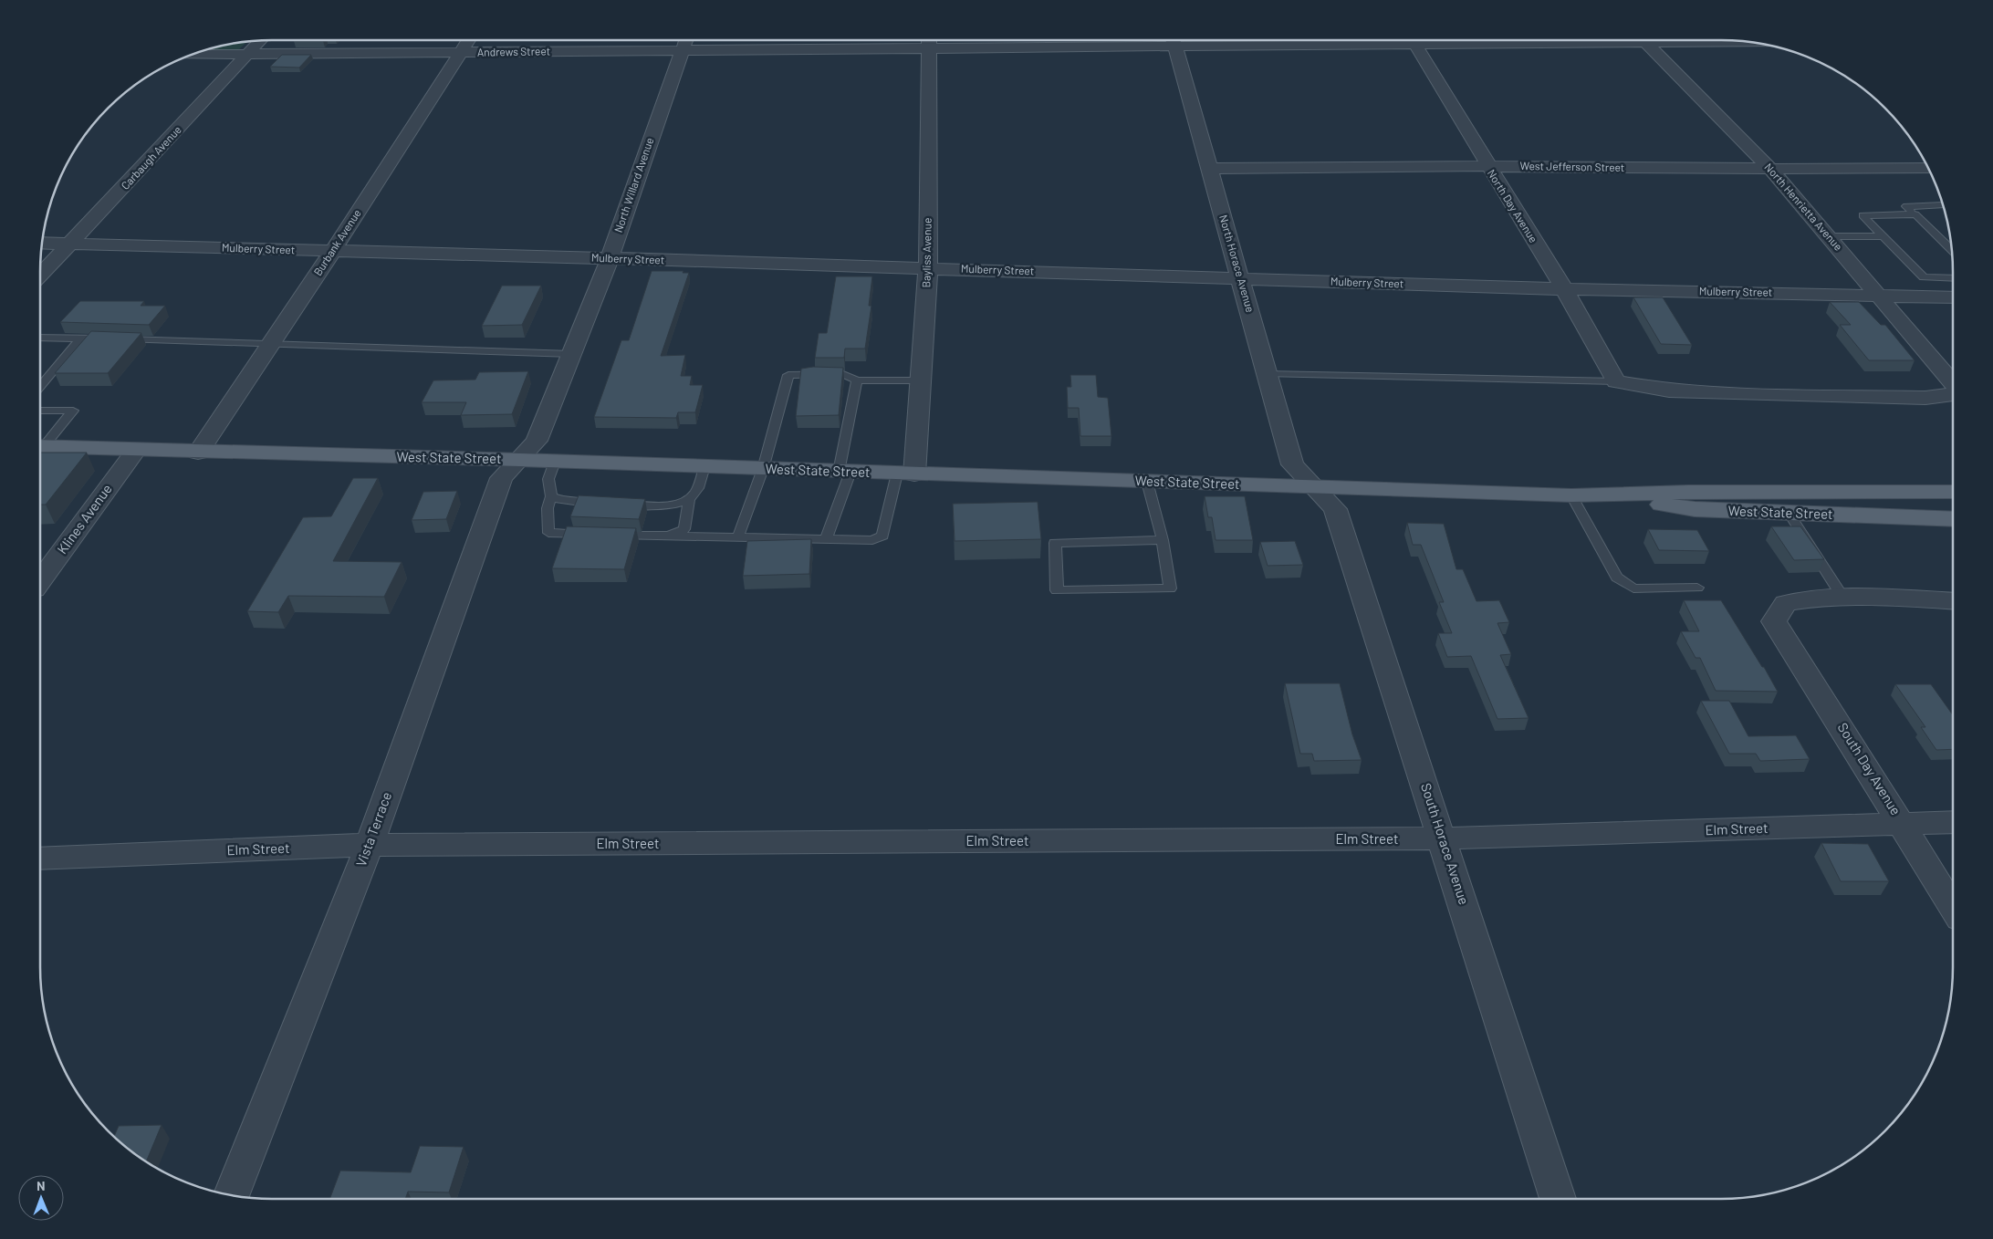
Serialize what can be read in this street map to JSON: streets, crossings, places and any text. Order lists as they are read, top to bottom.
{
  "streets": {
    "main road": ["West State Street"],
    "street": [
      "Andrews Street",
      "Carbaugh Avenue",
      "West Jefferson Street",
      "North Willard Avenue",
      "North Day Avenue",
      "North Henrietta Avenue",
      "Burbank Avenue",
      "Mulberry Street",
      "Bayliss Avenue",
      "North Horace Avenue",
      "Klines Avenue",
      "South Day Avenue",
      "Vista Terrace",
      "Elm Street",
      "South Horace Avenue"
    ]
  },
  "crossings": [
    ["Andrews Street", "Carbaugh Avenue"],
    ["Andrews Street", "North Willard Avenue"],
    ["Andrews Street", "Burbank Avenue"],
    ["Andrews Street", "Bayliss Avenue"],
    ["Carbaugh Avenue", "Mulberry Street"],
    ["West Jefferson Street", "North Day Avenue"],
    ["West Jefferson Street", "North Henrietta Avenue"],
    ["West Jefferson Street", "North Horace Avenue"],
    ["North Willard Avenue", "Mulberry Street"],
    ["North Willard Avenue", "West State Street"],
    ["North Willard Avenue", "Vista Terrace"],
    ["North Day Avenue", "North Henrietta Avenue"],
    ["North Day Avenue", "Mulberry Street"],
    ["North Henrietta Avenue", "Mulberry Street"],
    ["Burbank Avenue", "Mulberry Street"],
    ["Burbank Avenue", "West State Street"],
    ["Mulberry Street", "Bayliss Avenue"],
    ["Mulberry Street", "North Horace Avenue"],
    ["Bayliss Avenue", "West State Street"],
    ["North Horace Avenue", "West State Street"],
    ["North Horace Avenue", "South Horace Avenue"],
    ["West State Street", "Klines Avenue"],
    ["West State Street", "Vista Terrace"],
    ["West State Street", "South Horace Avenue"],
    ["South Day Avenue", "Elm Street"],
    ["Vista Terrace", "Elm Street"],
    ["Elm Street", "South Horace Avenue"]
  ],
  "north": "top"
}
